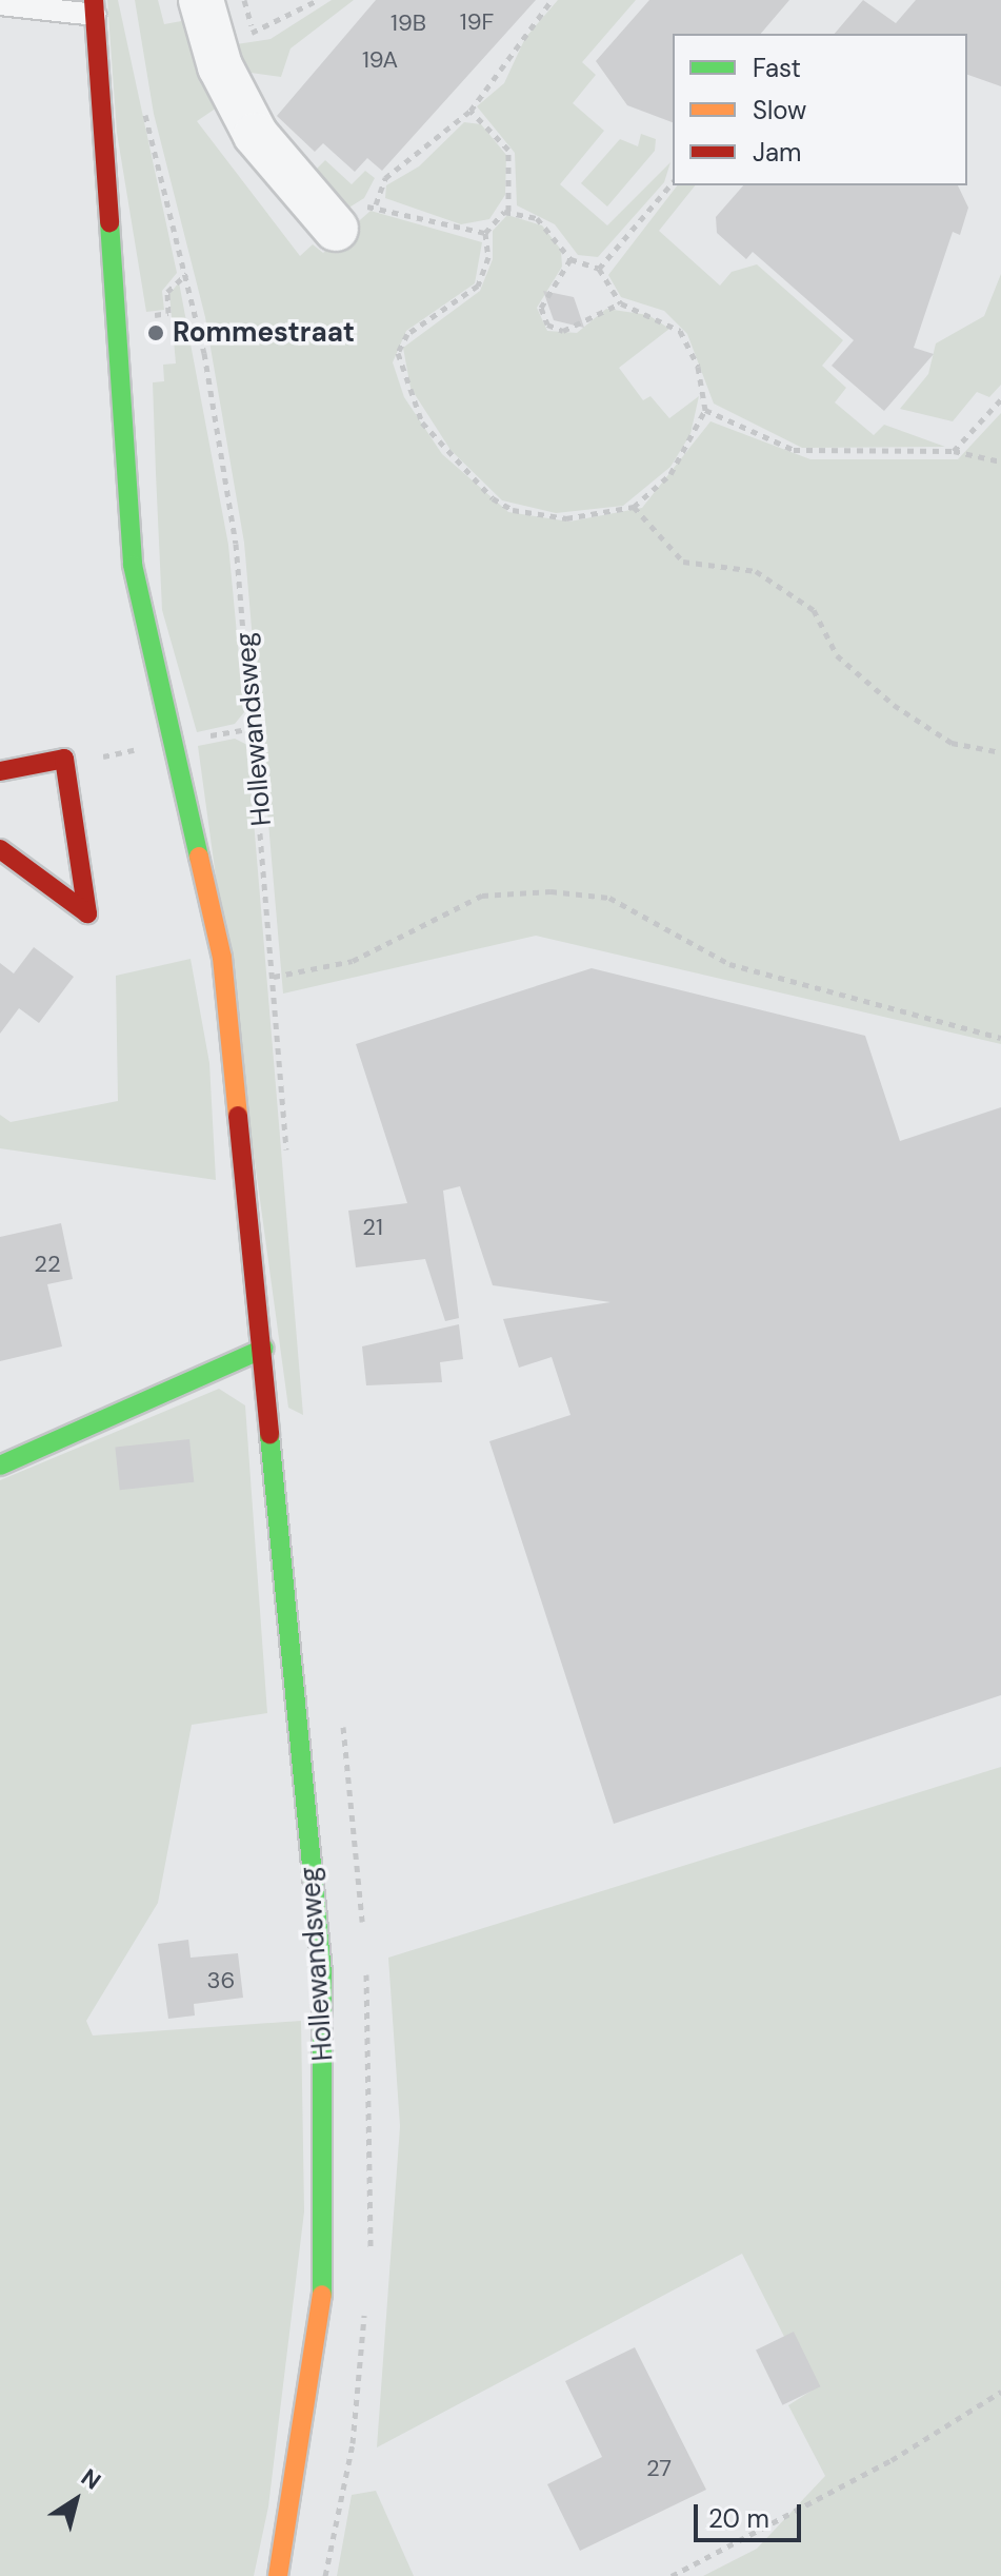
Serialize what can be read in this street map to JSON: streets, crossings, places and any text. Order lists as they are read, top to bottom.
{
  "streets": {
    "main road": ["Hollewandsweg"]
  },
  "places": ["Rommestraat"],
  "house_numbers": [
    "19F",
    "19B",
    "19A",
    "21",
    "22",
    "36",
    "27"
  ],
  "legend": ["Fast", "Slow", "Jam"],
  "scale_bar": "20 m",
  "north": "top right"
}
